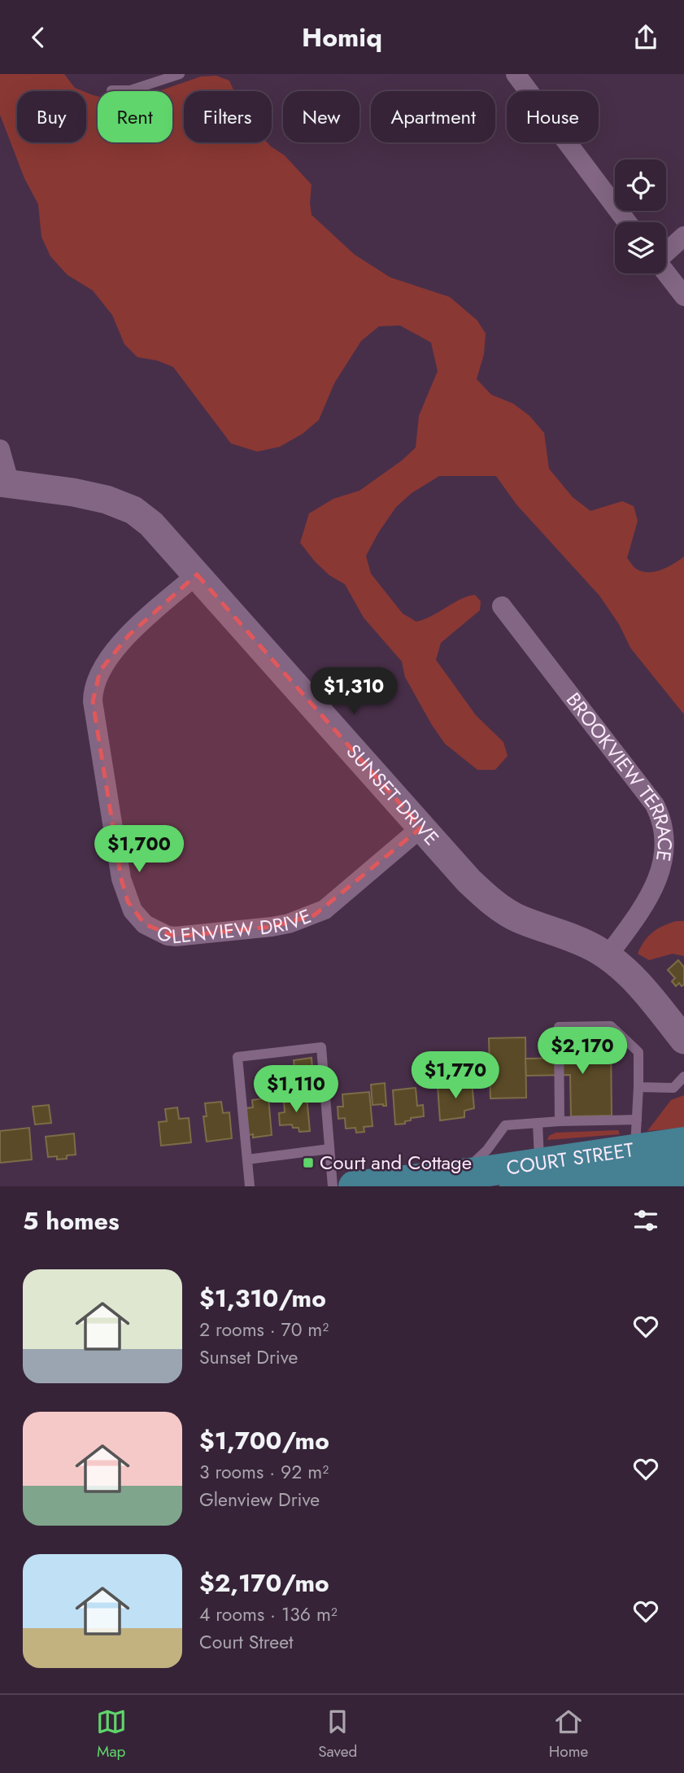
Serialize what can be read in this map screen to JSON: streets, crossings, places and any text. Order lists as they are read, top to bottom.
{
  "streets": {
    "main road": ["COURT STREET"],
    "street": ["BROOKVIEW TERRACE", "SUNSET DRIVE", "GLENVIEW DRIVE"]
  },
  "crossings": [
    ["BROOKVIEW TERRACE", "SUNSET DRIVE"],
    ["SUNSET DRIVE", "GLENVIEW DRIVE"]
  ],
  "places": {
    "transit": ["Court and Cottage"]
  },
  "page": {
    "header": "Homiq",
    "chip": [
      "Buy",
      "Rent",
      "Filters",
      "New",
      "Apartment",
      "House"
    ],
    "price": [
      "$1,310",
      "$1,700",
      "$2,170",
      "$1,770",
      "$1,110"
    ],
    "heading": "5 homes",
    "list": [
      {
        "name": "$1,310/mo",
        "note": "2 rooms · 70 m² · Sunset Drive"
      },
      {
        "name": "$1,700/mo",
        "note": "3 rooms · 92 m² · Glenview Drive"
      },
      {
        "name": "$2,170/mo",
        "note": "4 rooms · 136 m² · Court Street"
      }
    ],
    "tabs": ["Map", "Saved", "Home"]
  }
}
